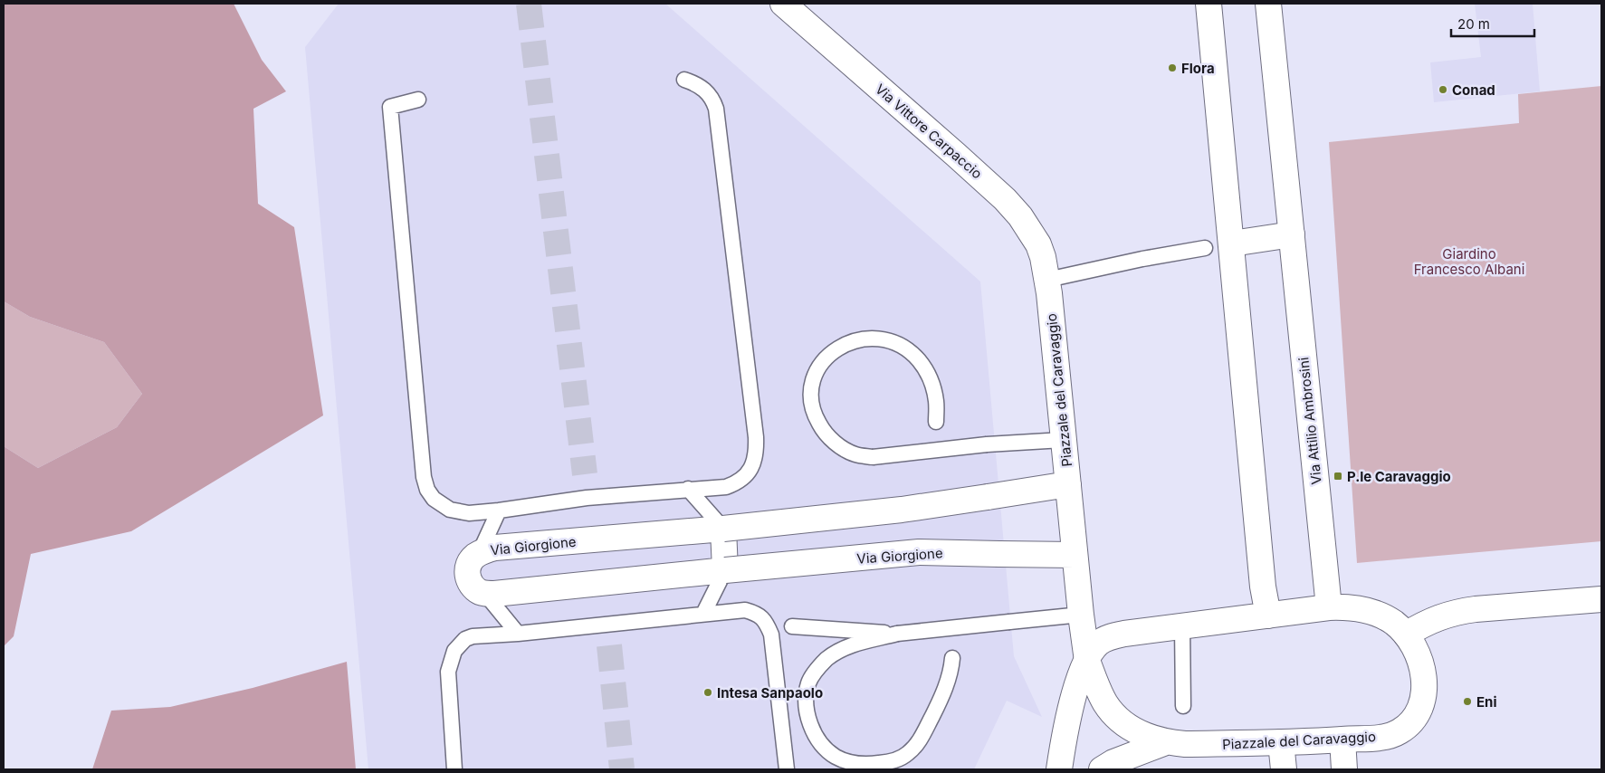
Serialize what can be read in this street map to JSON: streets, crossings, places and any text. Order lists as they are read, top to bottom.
{
  "streets": {
    "street": [
      "Via Vittore Carpaccio",
      "Piazzale del Caravaggio",
      "Via Attilio Ambrosini",
      "Via Giorgione"
    ]
  },
  "crossings": [
    ["Via Vittore Carpaccio", "Piazzale del Caravaggio"],
    ["Piazzale del Caravaggio", "Via Attilio Ambrosini"],
    ["Piazzale del Caravaggio", "Via Giorgione"]
  ],
  "parks": ["Giardino Francesco Albani"],
  "places": {
    "other": [
      "Flora",
      "Conad",
      "Intesa Sanpaolo",
      "Eni"
    ],
    "transit": ["P.le Caravaggio"]
  },
  "scale_bar": "20 m"
}
